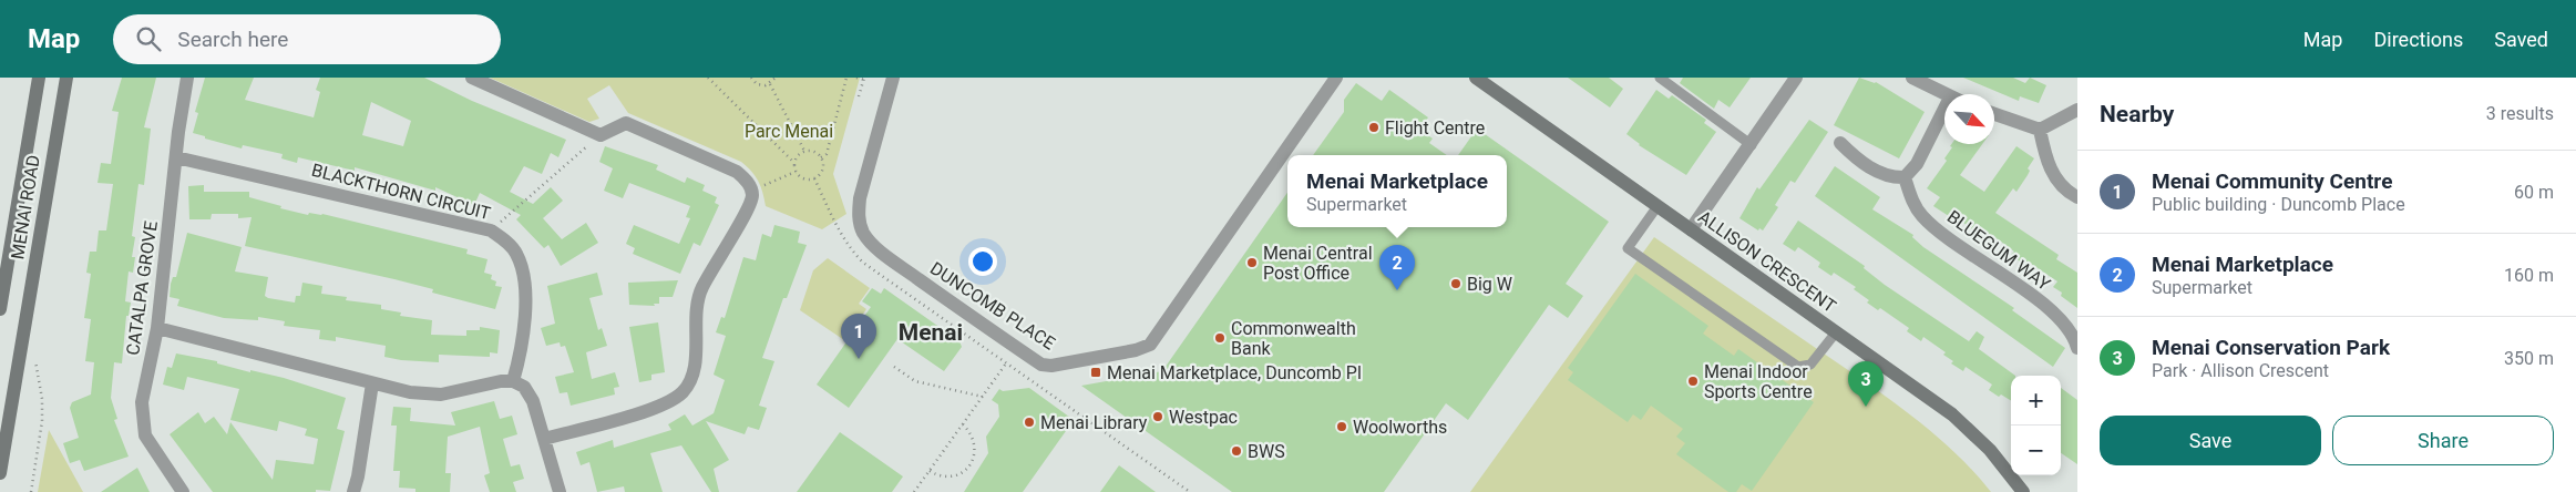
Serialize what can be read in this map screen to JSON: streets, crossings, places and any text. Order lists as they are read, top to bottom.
{
  "streets": {
    "street": [
      "BLACKTHORN CIRCUIT",
      "MENAI ROAD",
      "BLUEGUM WAY",
      "ALLISON CRESCENT",
      "CATALPA GROVE",
      "DUNCOMB PLACE"
    ]
  },
  "crossings": [
    ["BLACKTHORN CIRCUIT", "CATALPA GROVE"]
  ],
  "districts": ["Menai"],
  "parks": ["Parc Menai"],
  "places": {
    "other": [
      "Flight Centre",
      "Menai Central Post Office",
      "Big W",
      "Commonwealth Bank",
      "Menai Indoor Sports Centre",
      "Westpac",
      "Menai Library",
      "Woolworths",
      "BWS"
    ],
    "transit": ["Menai Marketplace, Duncomb Pl"]
  },
  "north": "bottom right",
  "page": {
    "header": "Map",
    "search": "Search here",
    "nav": ["Map", "Directions", "Saved"],
    "heading": ["Nearby", "3 results"],
    "list": [
      {
        "mark": "1",
        "name": "Menai Community Centre",
        "note": "Public building · Duncomb Place",
        "value": "60 m"
      },
      {
        "mark": "2",
        "name": "Menai Marketplace",
        "note": "Supermarket",
        "value": "160 m"
      },
      {
        "mark": "3",
        "name": "Menai Conservation Park",
        "note": "Park · Allison Crescent",
        "value": "350 m"
      }
    ],
    "popup": ["Menai Marketplace", "Supermarket"],
    "pins": ["2", "1", "3"],
    "map_buttons": ["+", "−"],
    "buttons": ["Save", "Share"]
  }
}
